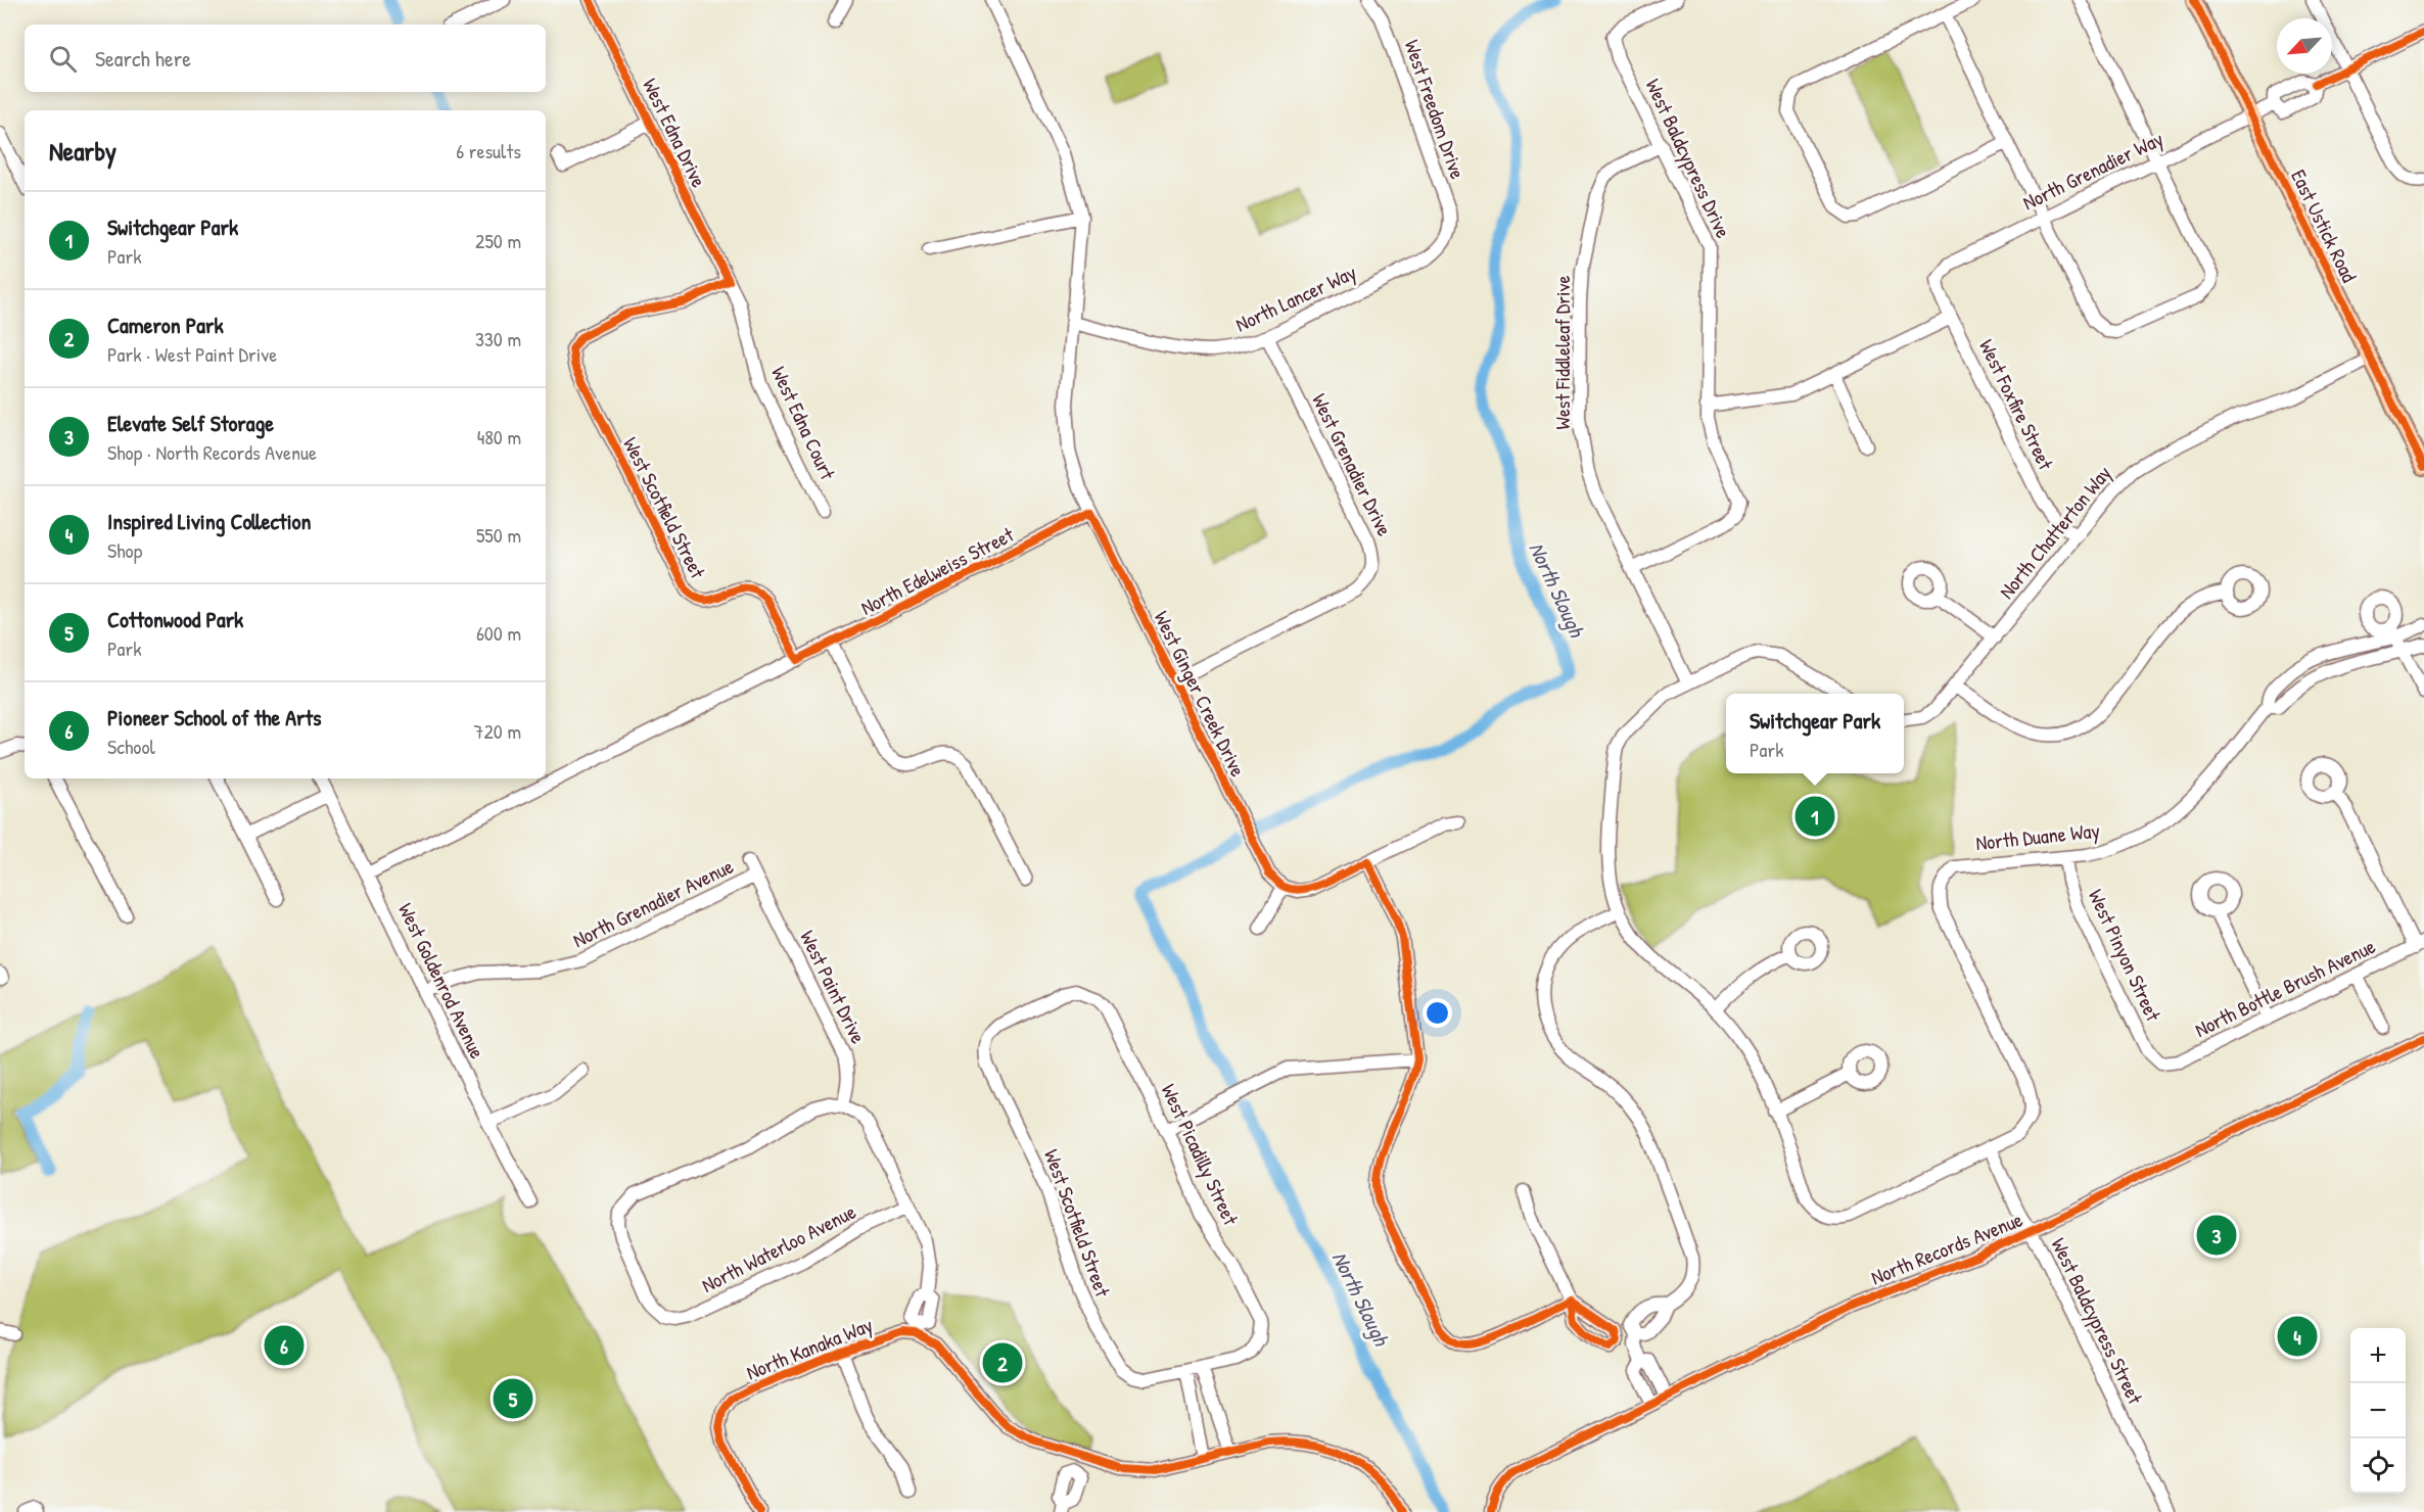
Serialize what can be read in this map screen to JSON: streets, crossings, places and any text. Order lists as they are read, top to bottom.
{
  "streets": {
    "main road": ["East Ustick Road"],
    "street": [
      "West Freedom Drive",
      "West Edna Drive",
      "West Baldcypress Drive",
      "North Grenadier Way",
      "North Lancer Way",
      "West Fiddleleaf Drive",
      "West Foxfire Street",
      "West Edna Court",
      "West Grenadier Drive",
      "West Scotfield Street",
      "North Chatterton Way",
      "North Edelweiss Street",
      "West Ginger Creek Drive",
      "North Duane Way",
      "North Grenadier Avenue",
      "West Pinyon Street",
      "West Goldenrod Avenue",
      "West Paint Drive",
      "North Bottle Brush Avenue",
      "West Picadilly Street",
      "North Waterloo Avenue",
      "North Records Avenue",
      "West Baldcypress Street",
      "North Kanaka Way"
    ]
  },
  "crossings": [
    ["West Freedom Drive", "North Lancer Way"],
    ["West Edna Drive", "West Edna Court"],
    ["West Edna Drive", "West Scotfield Street"],
    ["West Baldcypress Drive", "West Fiddleleaf Drive"],
    ["North Grenadier Way", "East Ustick Road"],
    ["North Grenadier Way", "West Foxfire Street"],
    ["East Ustick Road", "North Chatterton Way"],
    ["North Lancer Way", "West Grenadier Drive"],
    ["North Lancer Way", "West Ginger Creek Drive"],
    ["West Foxfire Street", "North Chatterton Way"],
    ["West Edna Court", "West Scotfield Street"],
    ["West Grenadier Drive", "West Ginger Creek Drive"],
    ["West Scotfield Street", "North Edelweiss Street"],
    ["West Scotfield Street", "West Picadilly Street"],
    ["North Edelweiss Street", "West Ginger Creek Drive"],
    ["North Edelweiss Street", "West Goldenrod Avenue"],
    ["North Duane Way", "West Pinyon Street"],
    ["North Duane Way", "West Baldcypress Street"],
    ["North Grenadier Avenue", "West Goldenrod Avenue"],
    ["North Grenadier Avenue", "West Paint Drive"],
    ["West Pinyon Street", "North Bottle Brush Avenue"],
    ["West Paint Drive", "North Waterloo Avenue"],
    ["North Records Avenue", "West Baldcypress Street"]
  ],
  "water": ["North Slough"],
  "north": "bottom left",
  "page": {
    "search": "Search here",
    "heading": ["Nearby", "6 results"],
    "list": [
      {
        "mark": "1",
        "name": "Switchgear Park",
        "note": "Park",
        "value": "250 m"
      },
      {
        "mark": "2",
        "name": "Cameron Park",
        "note": "Park · West Paint Drive",
        "value": "330 m"
      },
      {
        "mark": "3",
        "name": "Elevate Self Storage",
        "note": "Shop · North Records Avenue",
        "value": "480 m"
      },
      {
        "mark": "4",
        "name": "Inspired Living Collection",
        "note": "Shop",
        "value": "550 m"
      },
      {
        "mark": "5",
        "name": "Cottonwood Park",
        "note": "Park",
        "value": "600 m"
      },
      {
        "mark": "6",
        "name": "Pioneer School of the Arts",
        "note": "School",
        "value": "720 m"
      }
    ],
    "popup": ["Switchgear Park", "Park"],
    "pins": [
      "1",
      "3",
      "4",
      "6",
      "2",
      "5"
    ],
    "map_buttons": ["+", "−"]
  }
}
